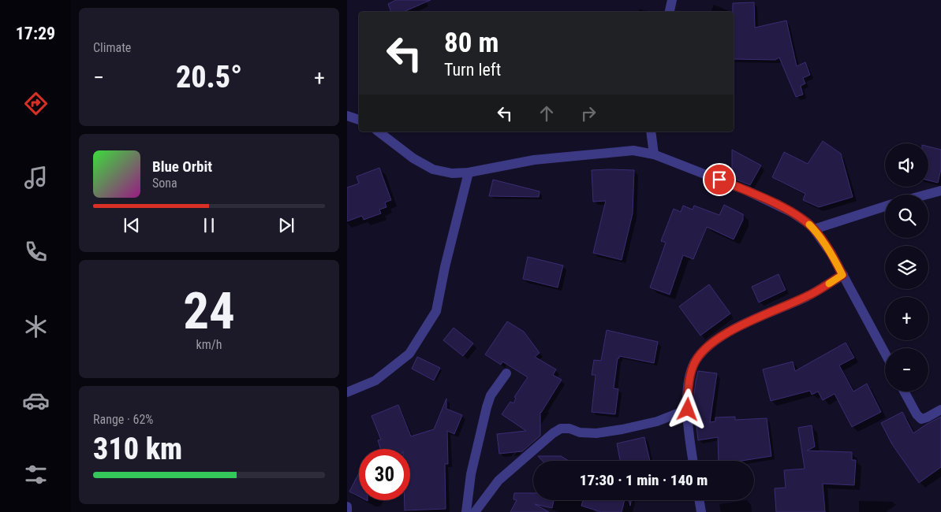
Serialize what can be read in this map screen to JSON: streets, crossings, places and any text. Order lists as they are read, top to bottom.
{
  "page": {
    "tabs": "17:29",
    "tile": [
      "Climate",
      ["24", "km/h"],
      ["Range · 62%", "310 km"]
    ],
    "turn": ["80 m", "Turn left"],
    "heat": ["−", "20.5°", "+"],
    "map_buttons": ["+", "−"],
    "song": ["Blue Orbit", "Sona"],
    "limit": "30",
    "trip": "17:30 · 1 min · 140 m"
  }
}
